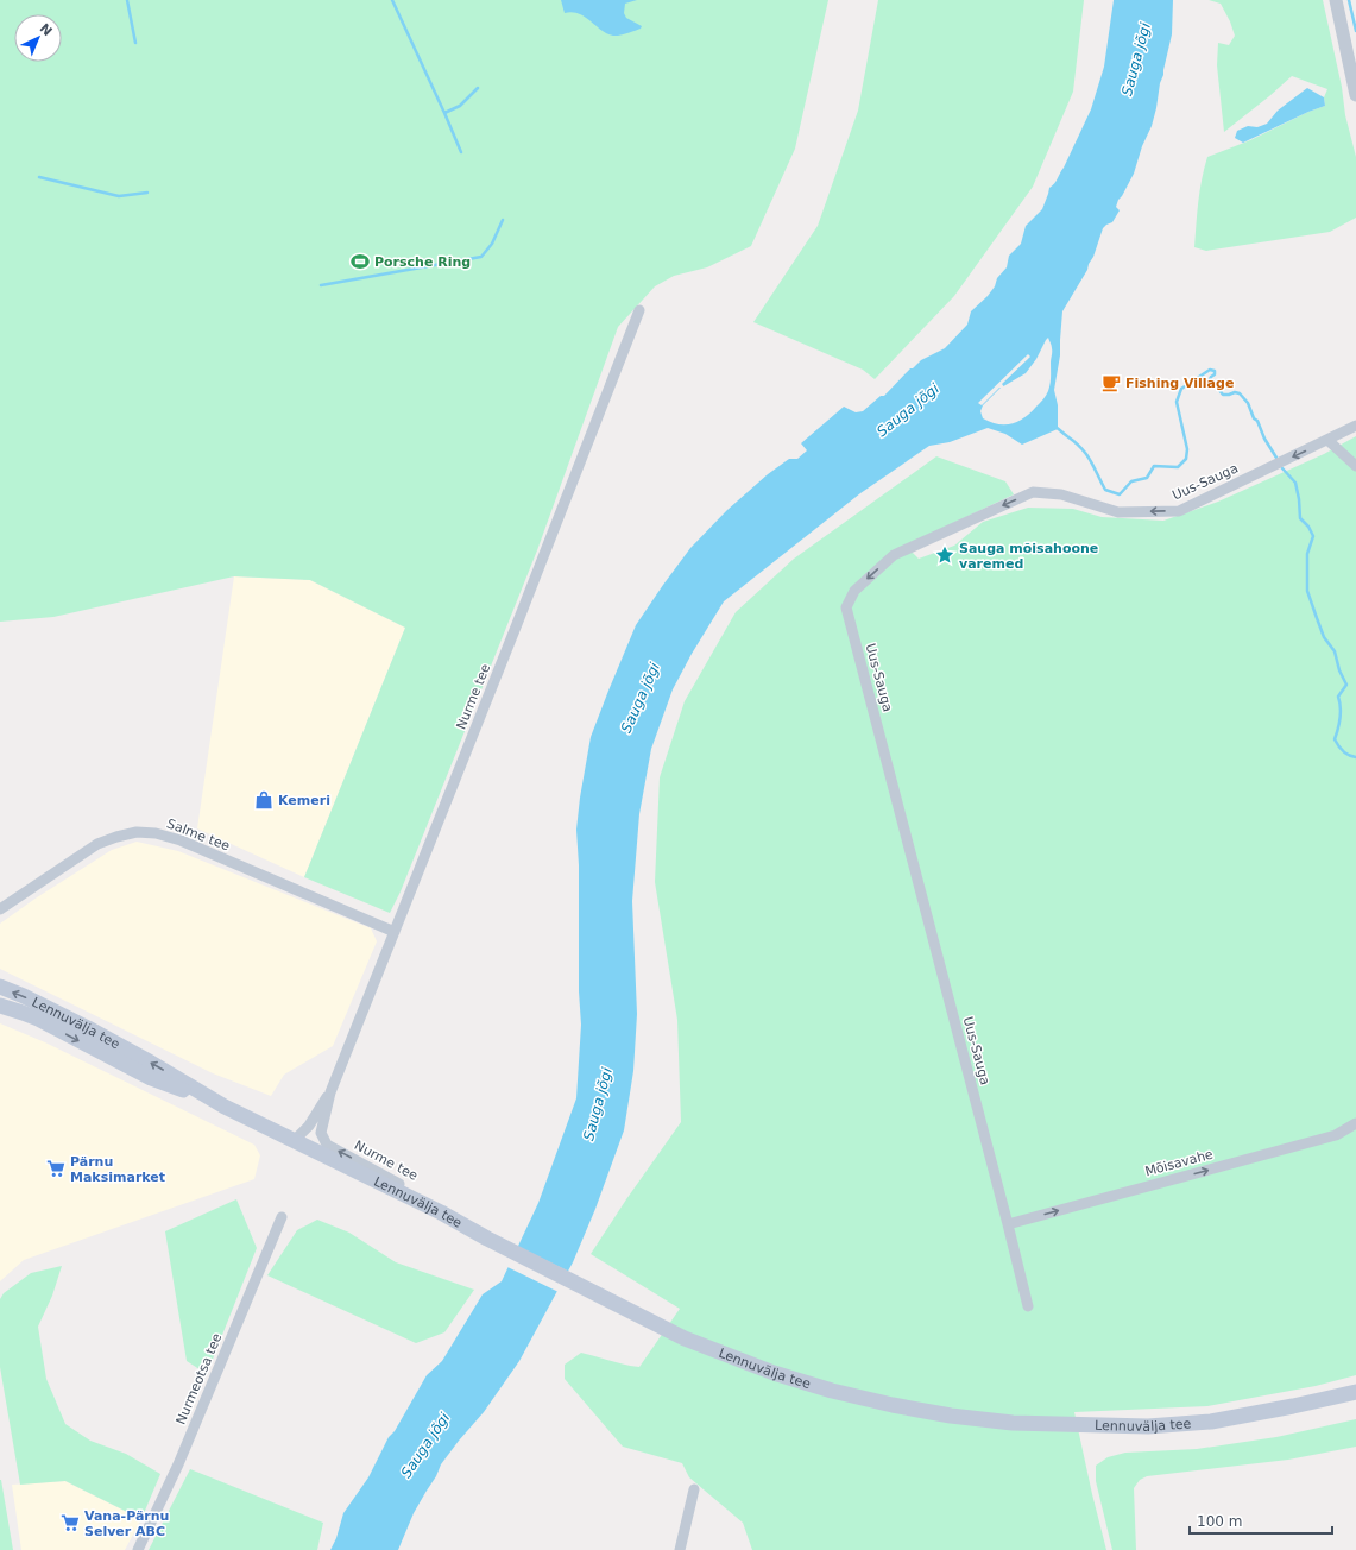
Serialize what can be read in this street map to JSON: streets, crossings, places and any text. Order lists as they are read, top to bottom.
{
  "streets": {
    "main road": ["Lennuvälja tee"],
    "street": [
      "Uus-Sauga",
      "Nurme tee",
      "Salme tee",
      "Mõisavahe",
      "Nurmeotsa tee"
    ]
  },
  "crossings": [
    ["Uus-Sauga", "Mõisavahe"],
    ["Nurme tee", "Salme tee"],
    ["Nurme tee", "Lennuvälja tee"]
  ],
  "one_way": ["Mõisavahe"],
  "water": ["Sauga jõgi"],
  "places": {
    "sports": ["Porsche Ring"],
    "cafe": ["Fishing Village"],
    "place": ["Sauga mõisahoone varemed"],
    "shop": ["Kemeri"],
    "supermarket": ["Pärnu Maksimarket", "Vana-Pärnu Selver ABC"]
  },
  "scale_bar": "100 m",
  "north": "top right"
}
